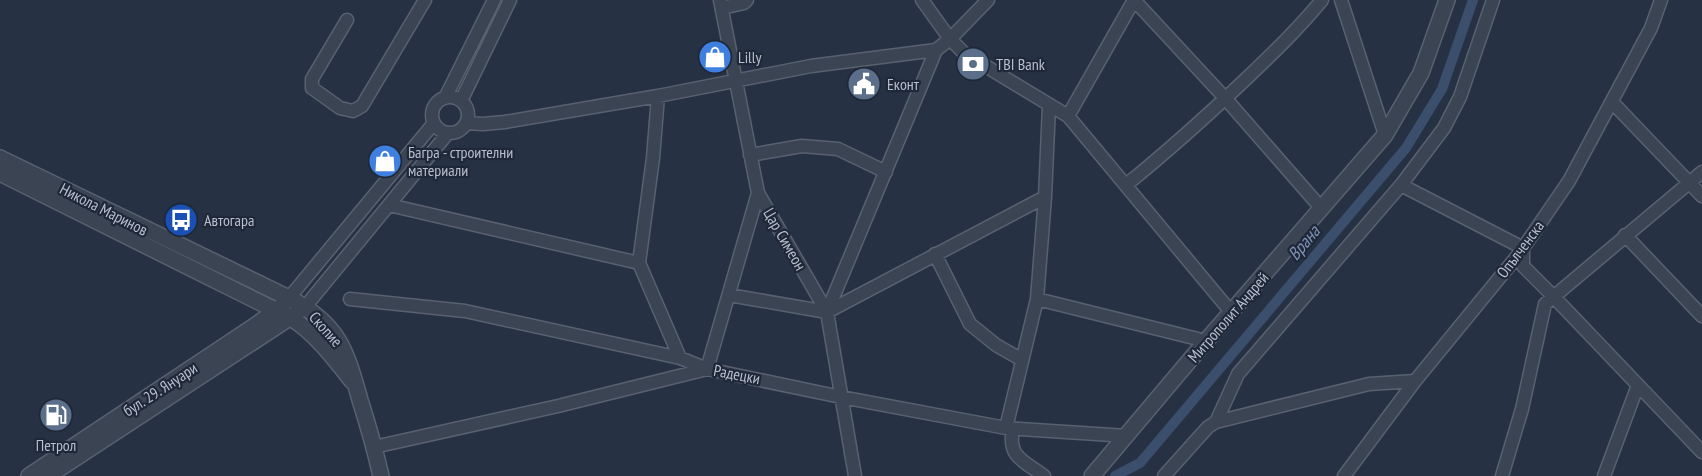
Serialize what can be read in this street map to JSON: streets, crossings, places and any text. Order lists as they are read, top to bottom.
{
  "streets": {
    "street": [
      "Никола Маринов",
      "Цар Симеон",
      "Опълченска",
      "Митрополит Андрей",
      "Скопие",
      "Радецки",
      "бул. 29. Януари"
    ]
  },
  "crossings": [
    ["Никола Маринов", "Скопие"],
    ["Никола Маринов", "бул. 29. Януари"],
    ["Цар Симеон", "Радецки"],
    ["Митрополит Андрей", "Радецки"],
    ["Скопие", "бул. 29. Януари"]
  ],
  "water": ["Врана"],
  "places": {
    "shop": ["Lilly", "Багра - строителни материали"],
    "bank": ["TBI Bank"],
    "public building": ["Еконт"],
    "bus stop": ["Автогара"],
    "fuel station": ["Петрол"]
  }
}
